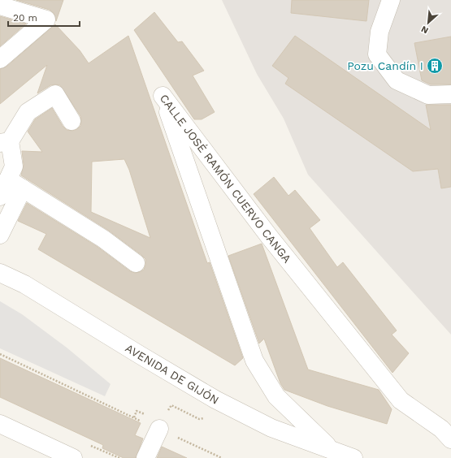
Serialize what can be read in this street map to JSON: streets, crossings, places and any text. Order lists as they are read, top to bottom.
{
  "streets": {
    "street": ["CALLE JOSÉ RAMÓN CUERVO CANGA", "AVENIDA DE GIJÓN"]
  },
  "crossings": [
    ["CALLE JOSÉ RAMÓN CUERVO CANGA", "AVENIDA DE GIJÓN"]
  ],
  "places": {
    "building": ["Pozu Candín I"]
  },
  "scale_bar": "20 m",
  "north": "bottom left"
}
